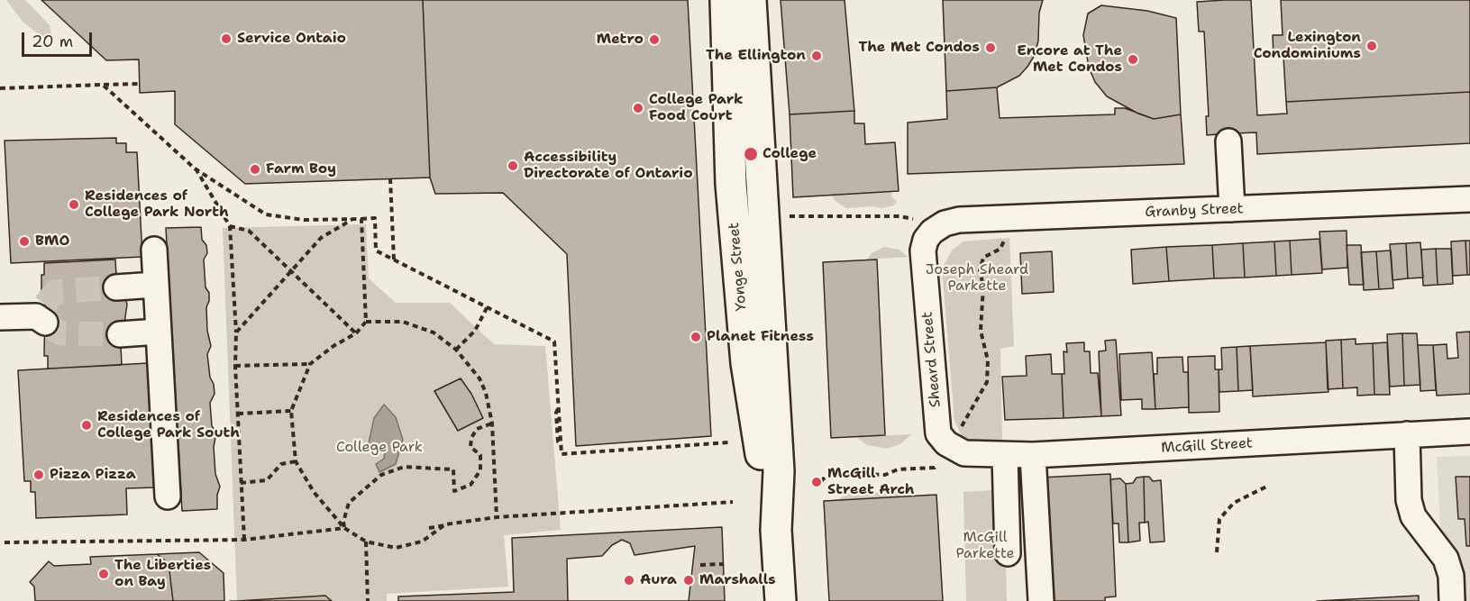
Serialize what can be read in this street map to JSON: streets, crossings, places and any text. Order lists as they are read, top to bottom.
{
  "streets": {
    "main road": ["Yonge Street"],
    "street": ["Granby Street", "Sheard Street", "McGill Street"]
  },
  "crossings": [
    ["Granby Street", "Sheard Street"],
    ["Sheard Street", "McGill Street"]
  ],
  "parks": ["Joseph Sheard Parkette", "College Park", "McGill Parkette"],
  "places": [
    "Service Ontaio",
    "Metro",
    "Lexington Condominiums",
    "The Met Condos",
    "The Ellington",
    "Encore at The Met Condos",
    "College Park Food Court",
    "College",
    "Accessibility Directorate of Ontario",
    "Farm Boy",
    "Residences of College Park North",
    "BMO",
    "Planet Fitness",
    "Residences of College Park South",
    "Pizza Pizza",
    "McGill Street Arch",
    "The Liberties on Bay",
    "Aura",
    "Marshalls"
  ],
  "scale_bar": "20 m"
}
